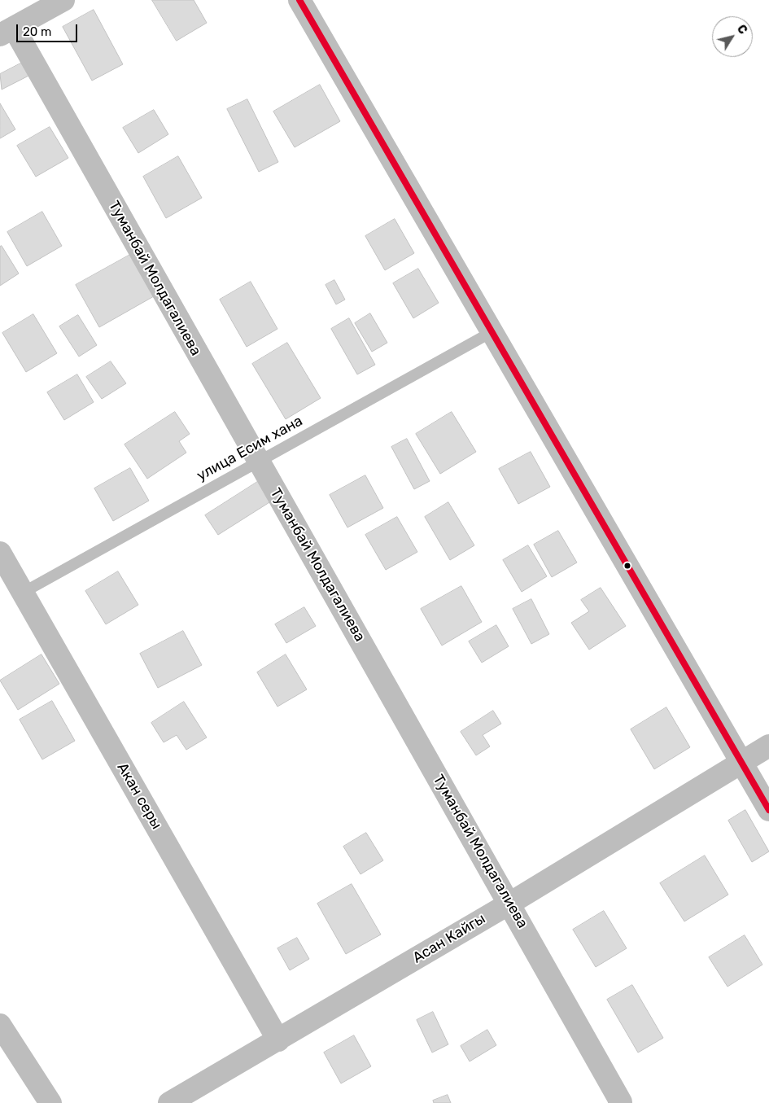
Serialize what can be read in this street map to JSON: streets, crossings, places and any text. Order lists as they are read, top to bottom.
{
  "streets": {
    "street": ["Туманбай Молдагалиева", "Акан серы", "Асан Кайгы"],
    "lane": ["улица Есим хана"]
  },
  "crossings": [
    ["Туманбай Молдагалиева", "улица Есим хана"],
    ["Туманбай Молдагалиева", "Асан Кайгы"],
    ["улица Есим хана", "Акан серы"],
    ["Акан серы", "Асан Кайгы"]
  ],
  "scale_bar": "20 m",
  "north": "top right"
}
